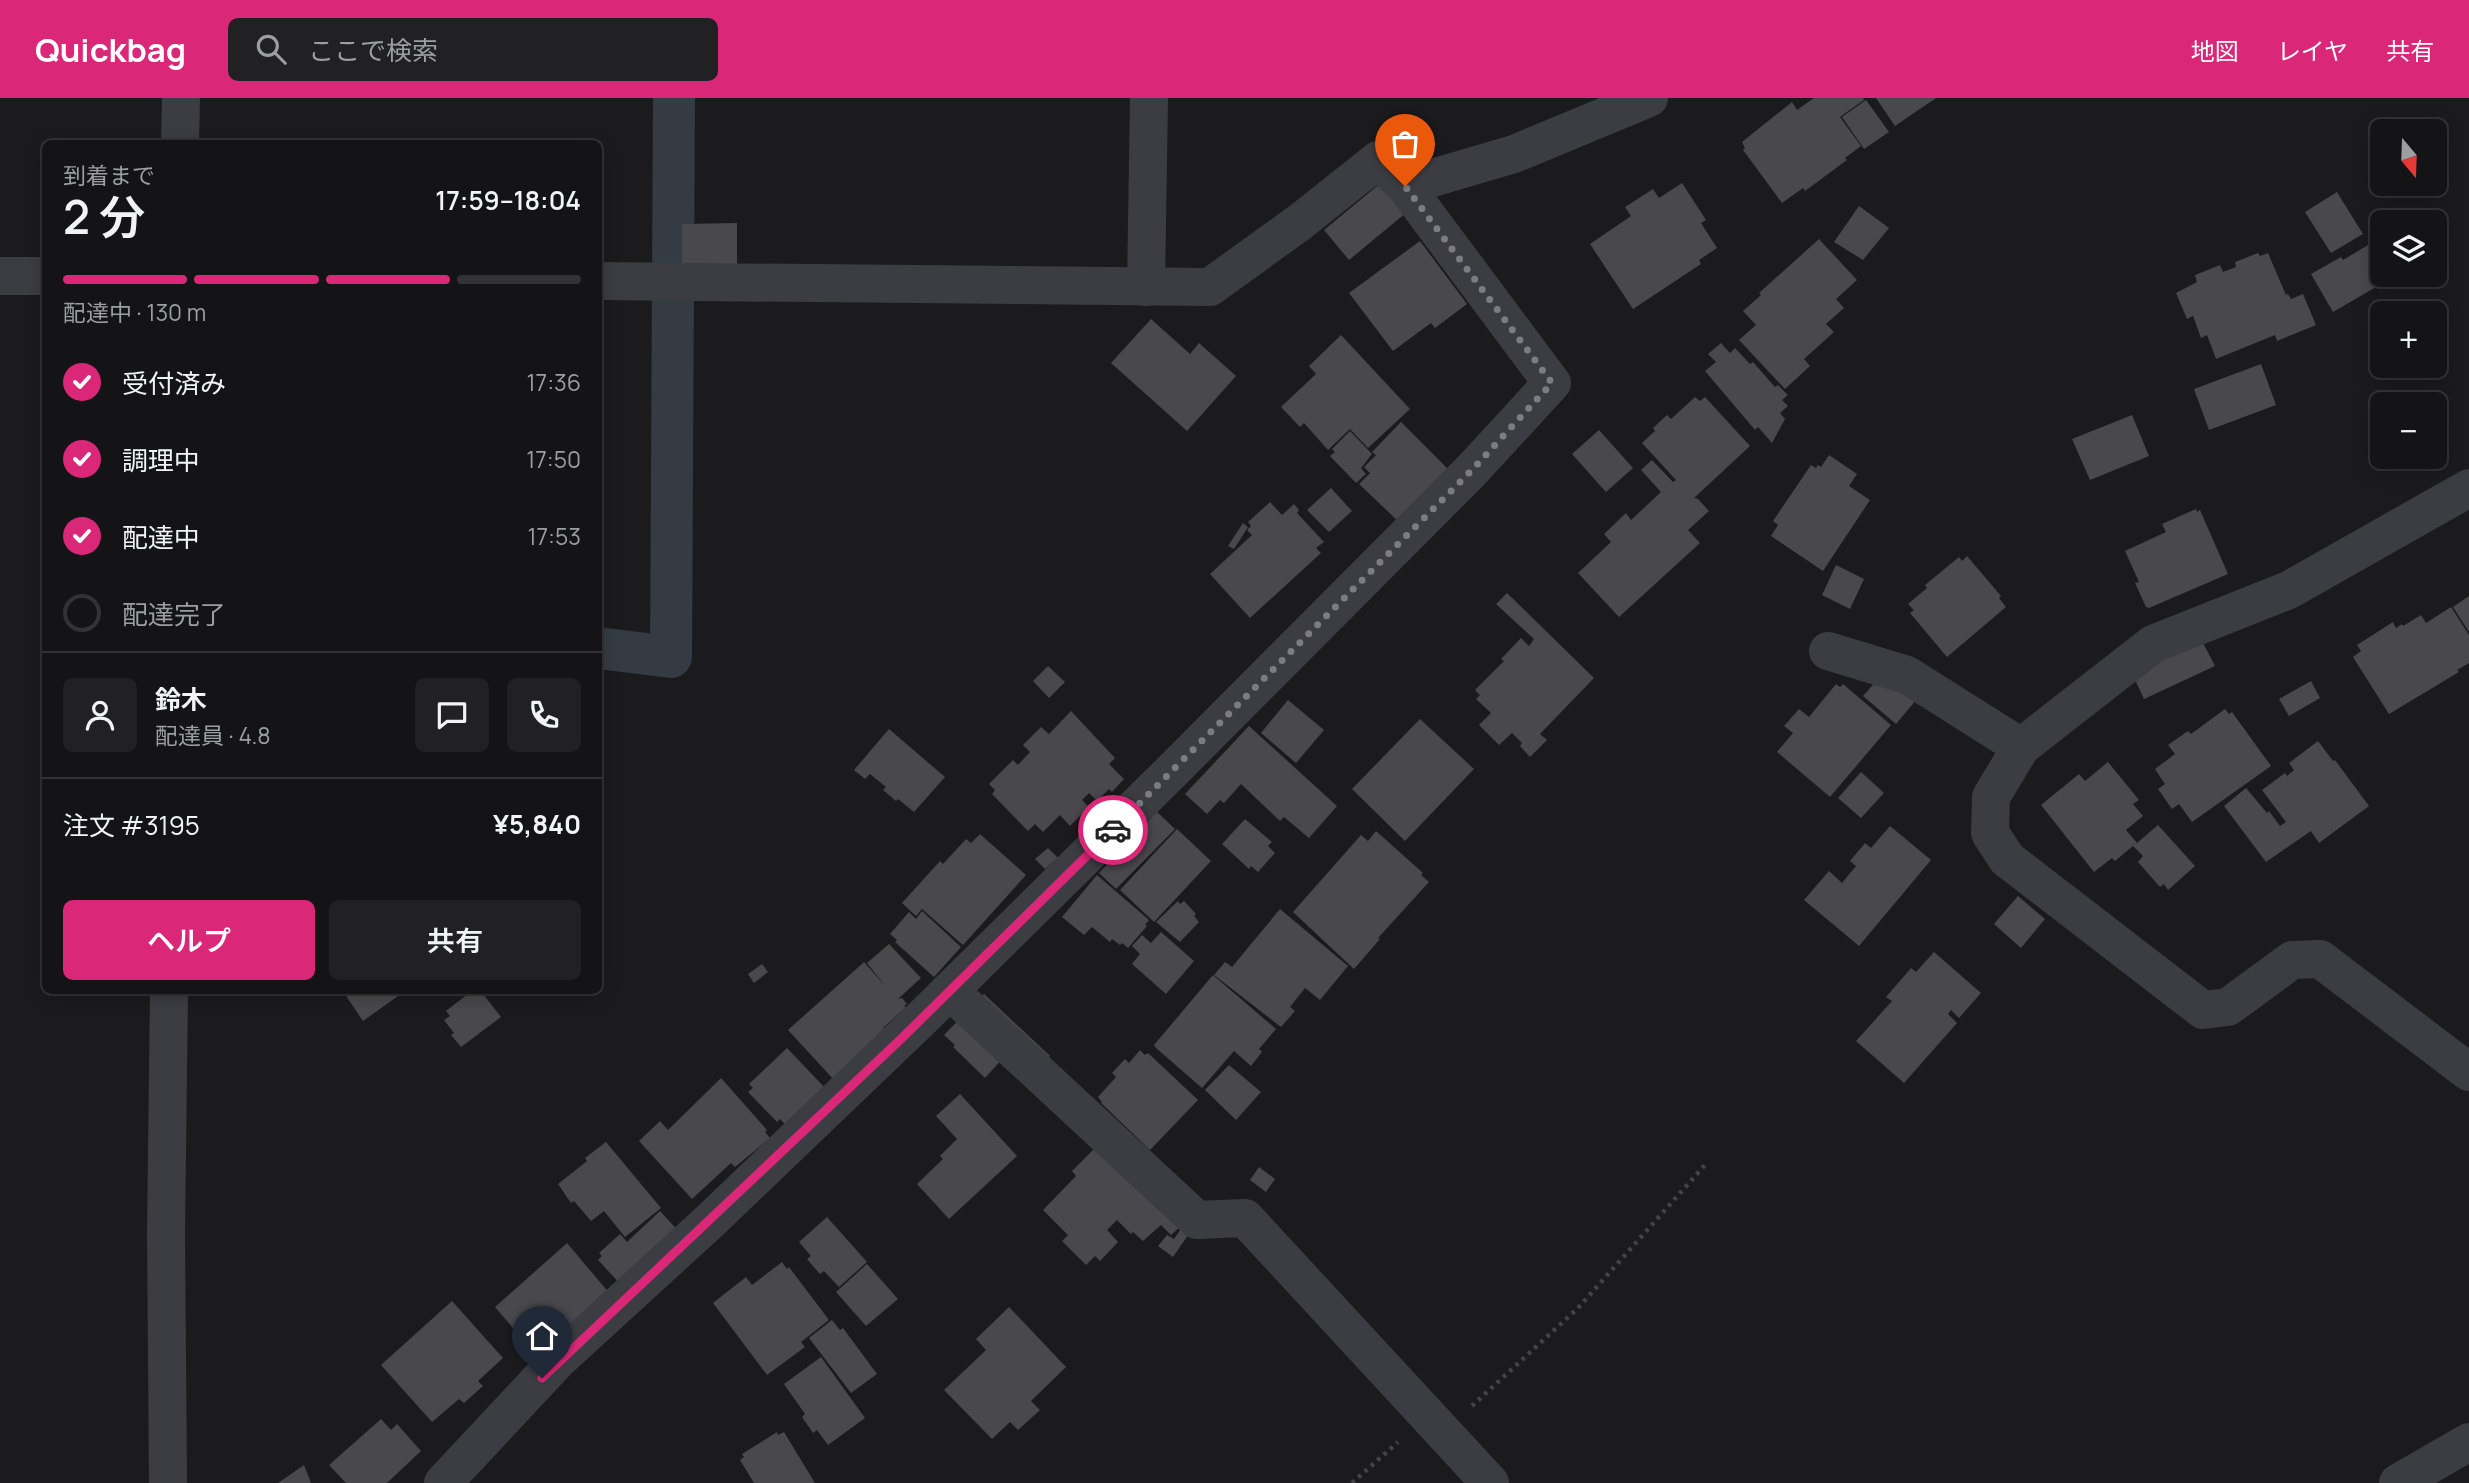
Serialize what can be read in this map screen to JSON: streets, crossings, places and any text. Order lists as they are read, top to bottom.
{
  "north": "bottom",
  "page": {
    "header": "Quickbag",
    "search": "ここで検索",
    "nav": ["地図", "レイヤ", "共有"],
    "map_buttons": ["+", "−"],
    "heading": ["2 分", "到着まで", "17:59–18:04"],
    "panel": [
      "鈴木",
      "配達員 · 4.8",
      "注文 #3195",
      "¥5,840"
    ],
    "bar": "配達中 · 130 m",
    "list": [
      ["受付済み", "17:36"],
      ["調理中", "17:50"],
      ["配達中", "17:53"],
      "配達完了"
    ],
    "buttons": ["ヘルプ", "共有"]
  }
}
